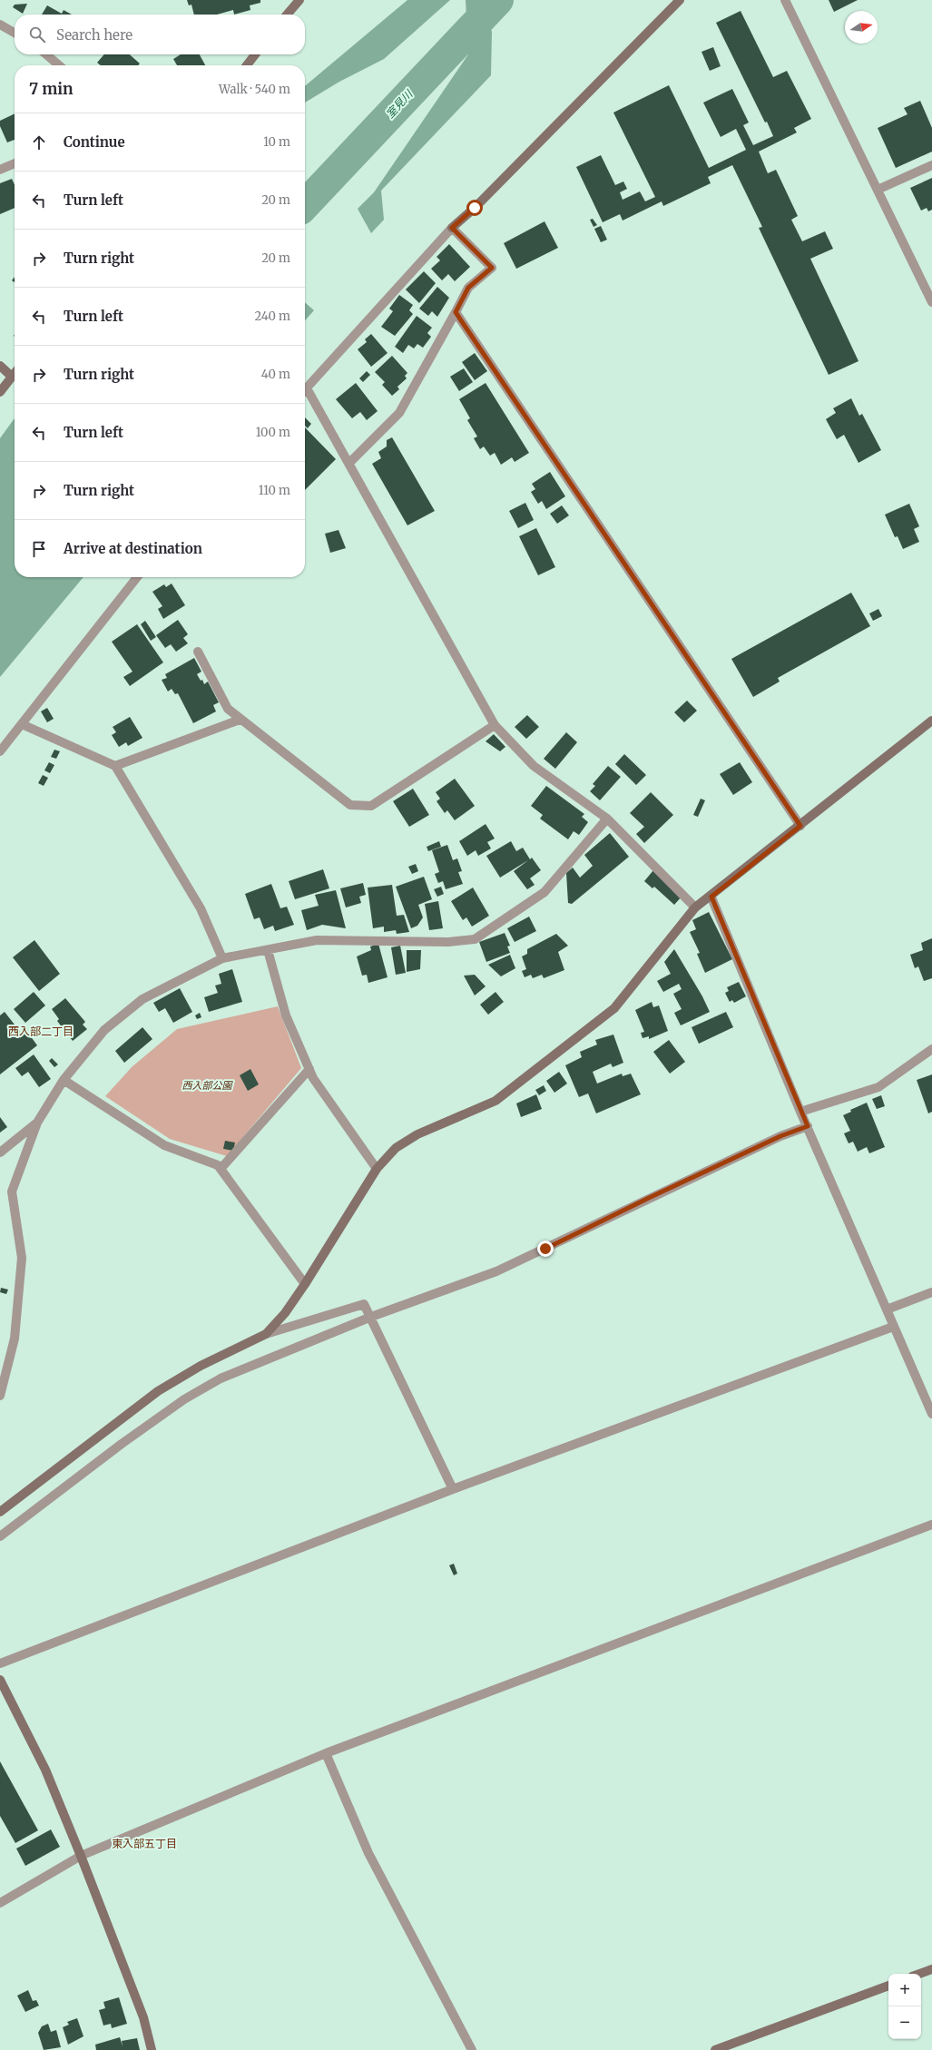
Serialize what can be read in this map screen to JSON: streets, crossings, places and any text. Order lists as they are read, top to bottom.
{
  "districts": ["西入部二丁目", "東入部五丁目"],
  "water": ["室見川"],
  "parks": ["西入部公園"],
  "north": "right",
  "page": {
    "search": "Search here",
    "heading": ["7 min", "Walk · 540 m"],
    "list": [
      ["Continue", "10 m"],
      ["Turn left", "20 m"],
      ["Turn right", "20 m"],
      ["Turn left", "240 m"],
      ["Turn right", "40 m"],
      ["Turn left", "100 m"],
      ["Turn right", "110 m"],
      "Arrive at destination"
    ],
    "map_buttons": ["+", "−"]
  }
}
